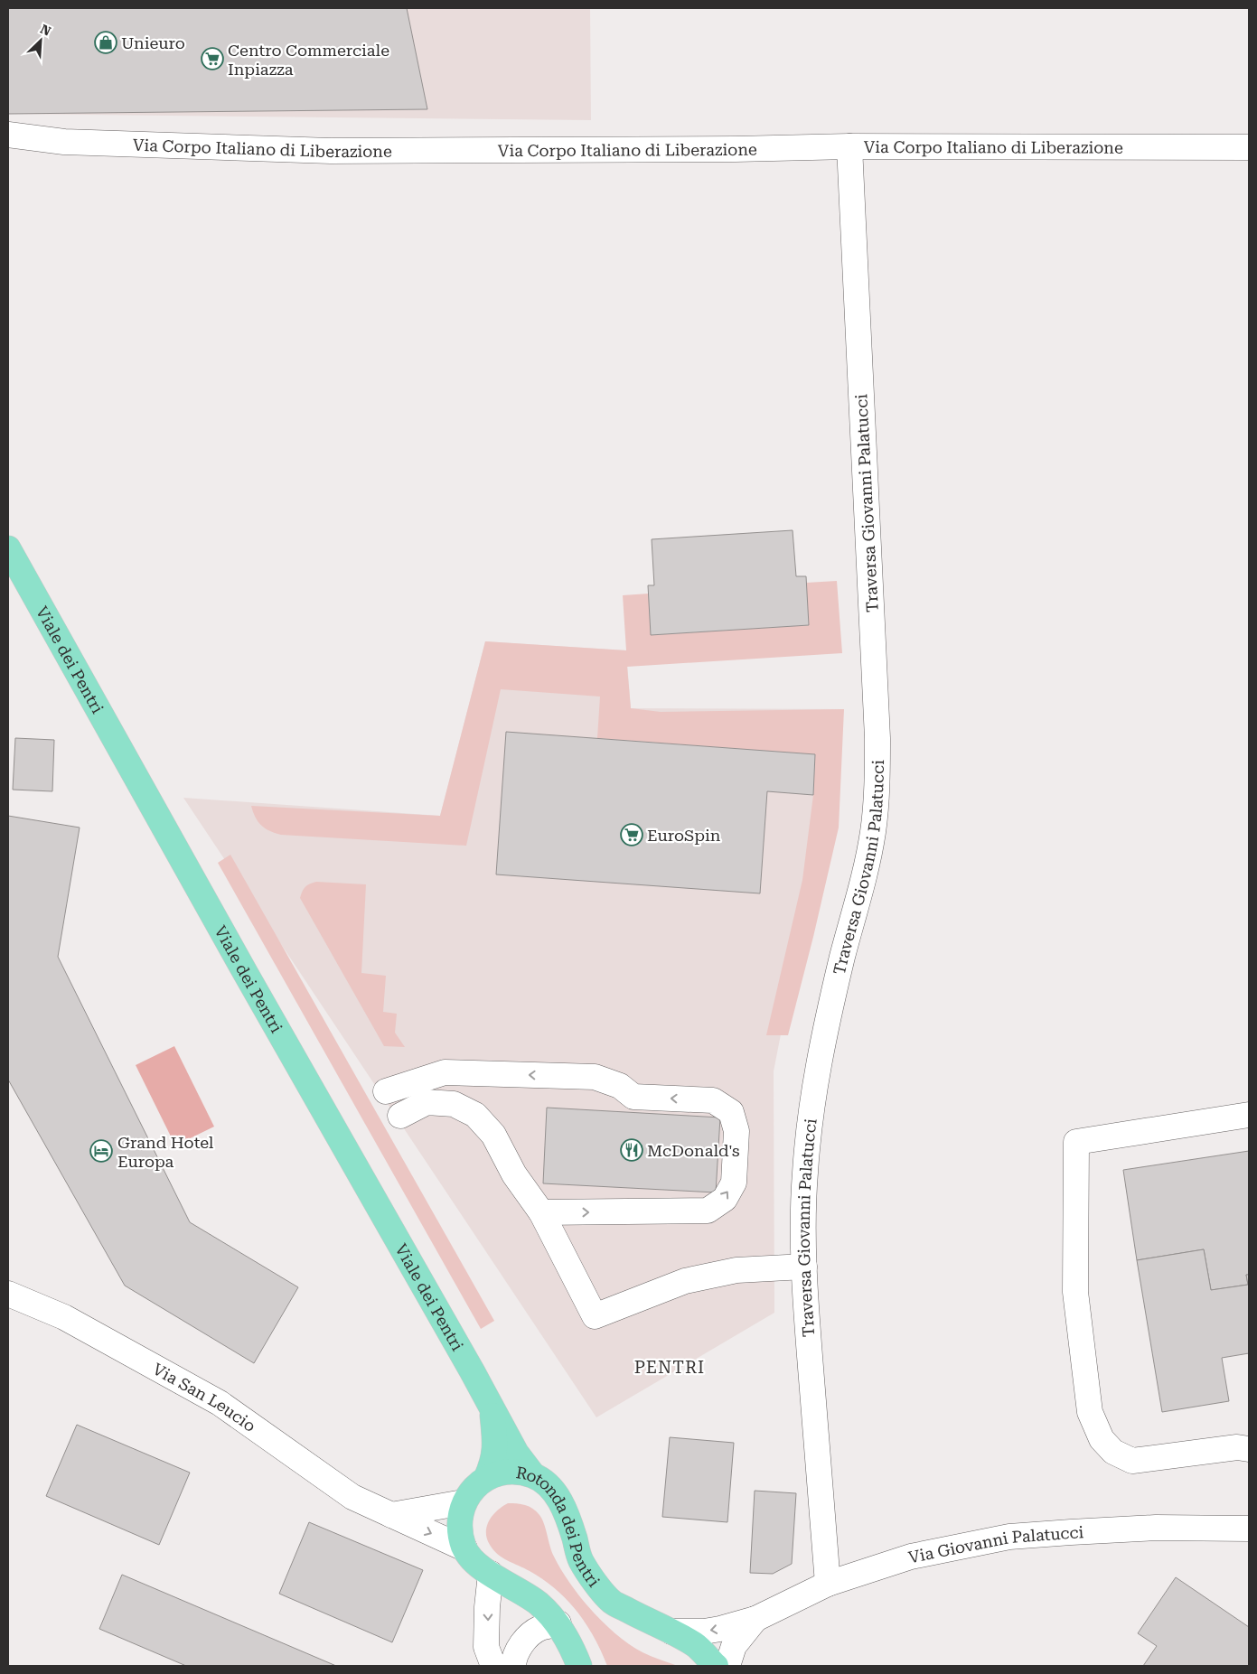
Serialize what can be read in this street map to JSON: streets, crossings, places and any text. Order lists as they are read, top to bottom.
{
  "streets": {
    "main road": ["Viale dei Pentri", "Rotonda dei Pentri"],
    "street": [
      "Via Corpo Italiano di Liberazione",
      "Traversa Giovanni Palatucci",
      "Via San Leucio",
      "Via Giovanni Palatucci"
    ]
  },
  "crossings": [
    ["Via Corpo Italiano di Liberazione", "Traversa Giovanni Palatucci"],
    ["Traversa Giovanni Palatucci", "Via Giovanni Palatucci"],
    ["Viale dei Pentri", "Rotonda dei Pentri"],
    ["Rotonda dei Pentri", "Via Giovanni Palatucci"]
  ],
  "districts": ["PENTRI"],
  "places": {
    "shop": ["Unieuro"],
    "supermarket": ["Centro Commerciale Inpiazza", "EuroSpin"],
    "restaurant": ["McDonald's"],
    "hotel": ["Grand Hotel Europa"]
  },
  "north": "top right"
}
